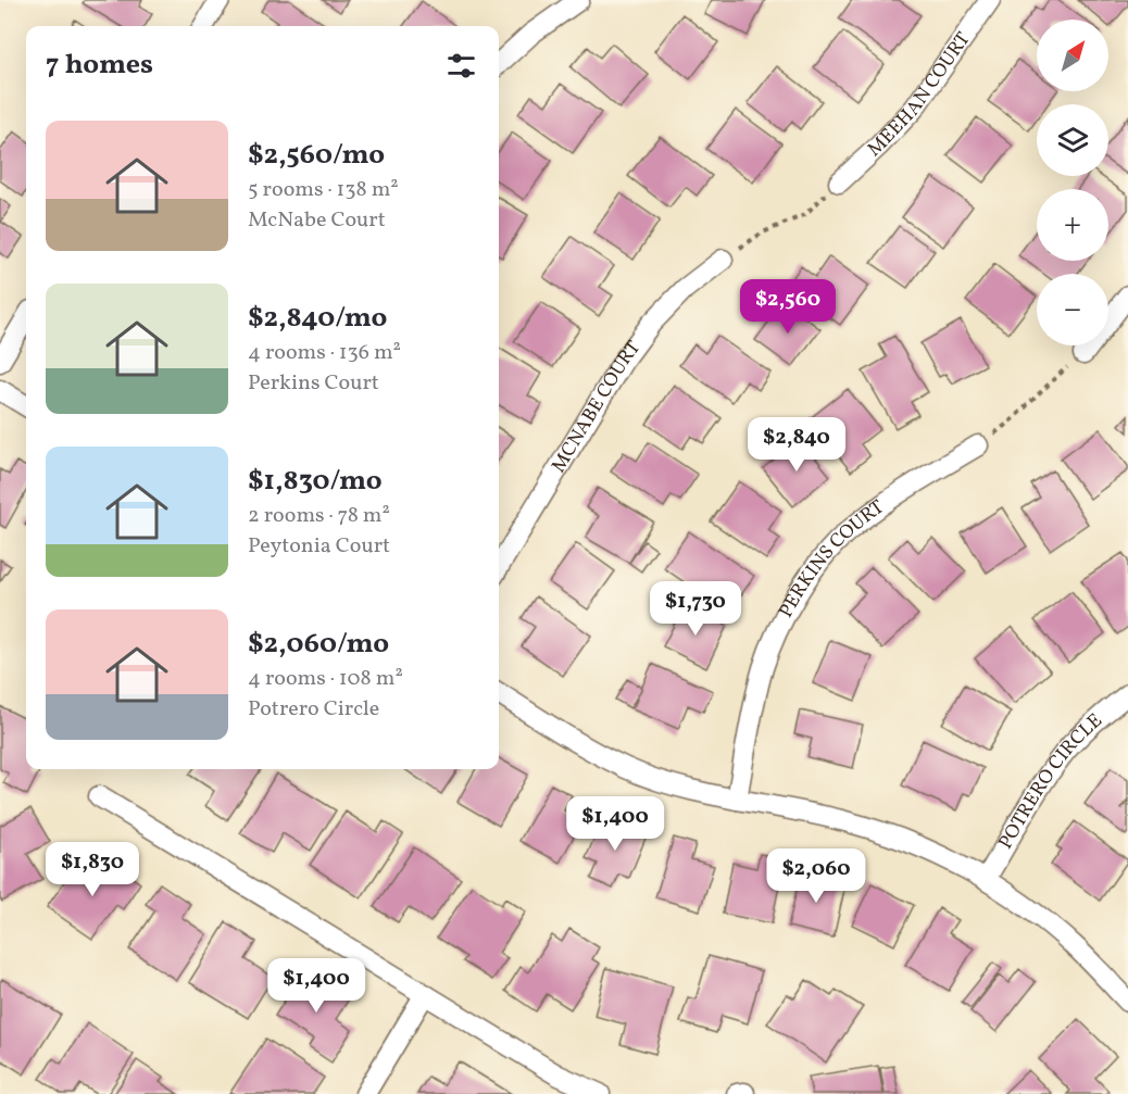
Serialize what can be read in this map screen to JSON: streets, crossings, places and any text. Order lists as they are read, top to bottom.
{
  "streets": {
    "street": [
      "MEEHAN COURT",
      "MCNABE COURT",
      "PERKINS COURT",
      "POTRERO CIRCLE"
    ]
  },
  "north": "top right",
  "page": {
    "map_buttons": ["+", "−"],
    "heading": "7 homes",
    "list": [
      {
        "name": "$2,560/mo",
        "note": "5 rooms · 138 m² · McNabe Court"
      },
      {
        "name": "$2,840/mo",
        "note": "4 rooms · 136 m² · Perkins Court"
      },
      {
        "name": "$1,830/mo",
        "note": "2 rooms · 78 m² · Peytonia Court"
      },
      {
        "name": "$2,060/mo",
        "note": "4 rooms · 108 m² · Potrero Circle"
      }
    ],
    "price": [
      "$2,560",
      "$2,840",
      "$1,730",
      "$1,400",
      "$1,830",
      "$2,060",
      "$1,400"
    ]
  }
}
